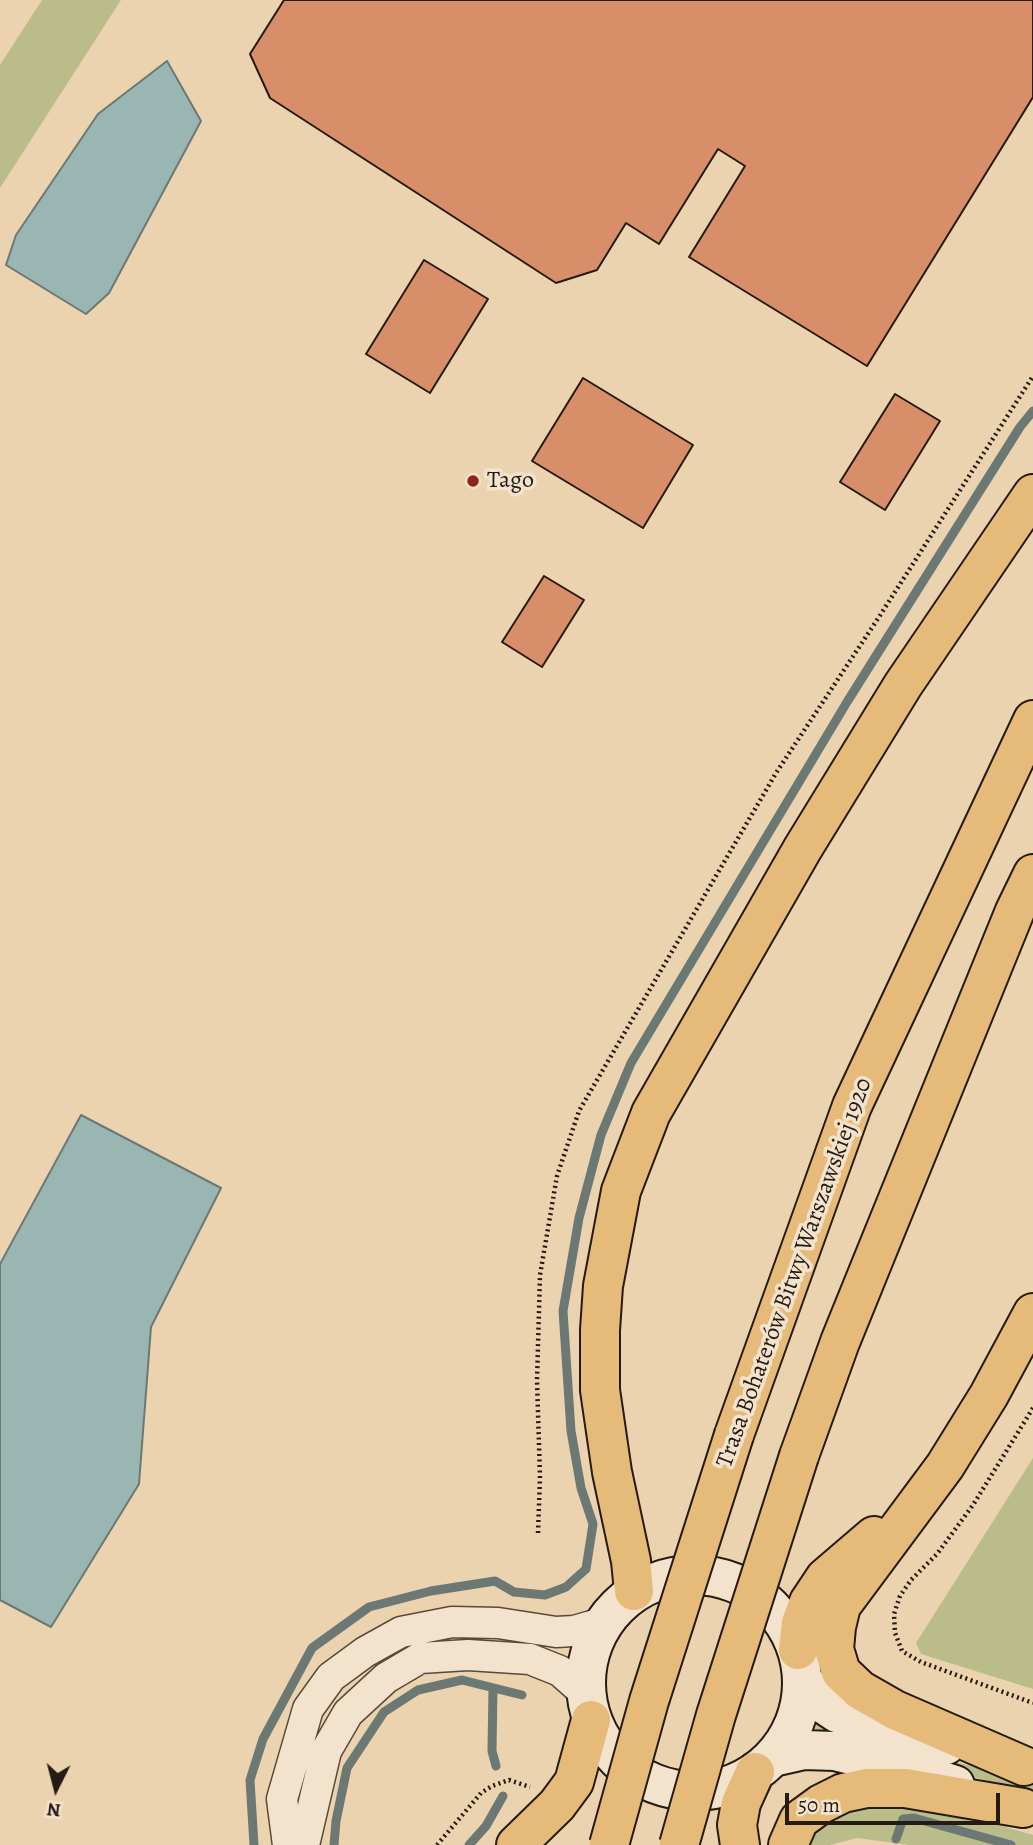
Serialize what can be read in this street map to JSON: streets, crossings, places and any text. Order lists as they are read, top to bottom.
{
  "streets": {
    "highway": ["Trasa Bohaterów Bitwy Warszawskiej 1920"]
  },
  "places": ["Tago"],
  "scale_bar": "50 m",
  "north": "bottom"
}
